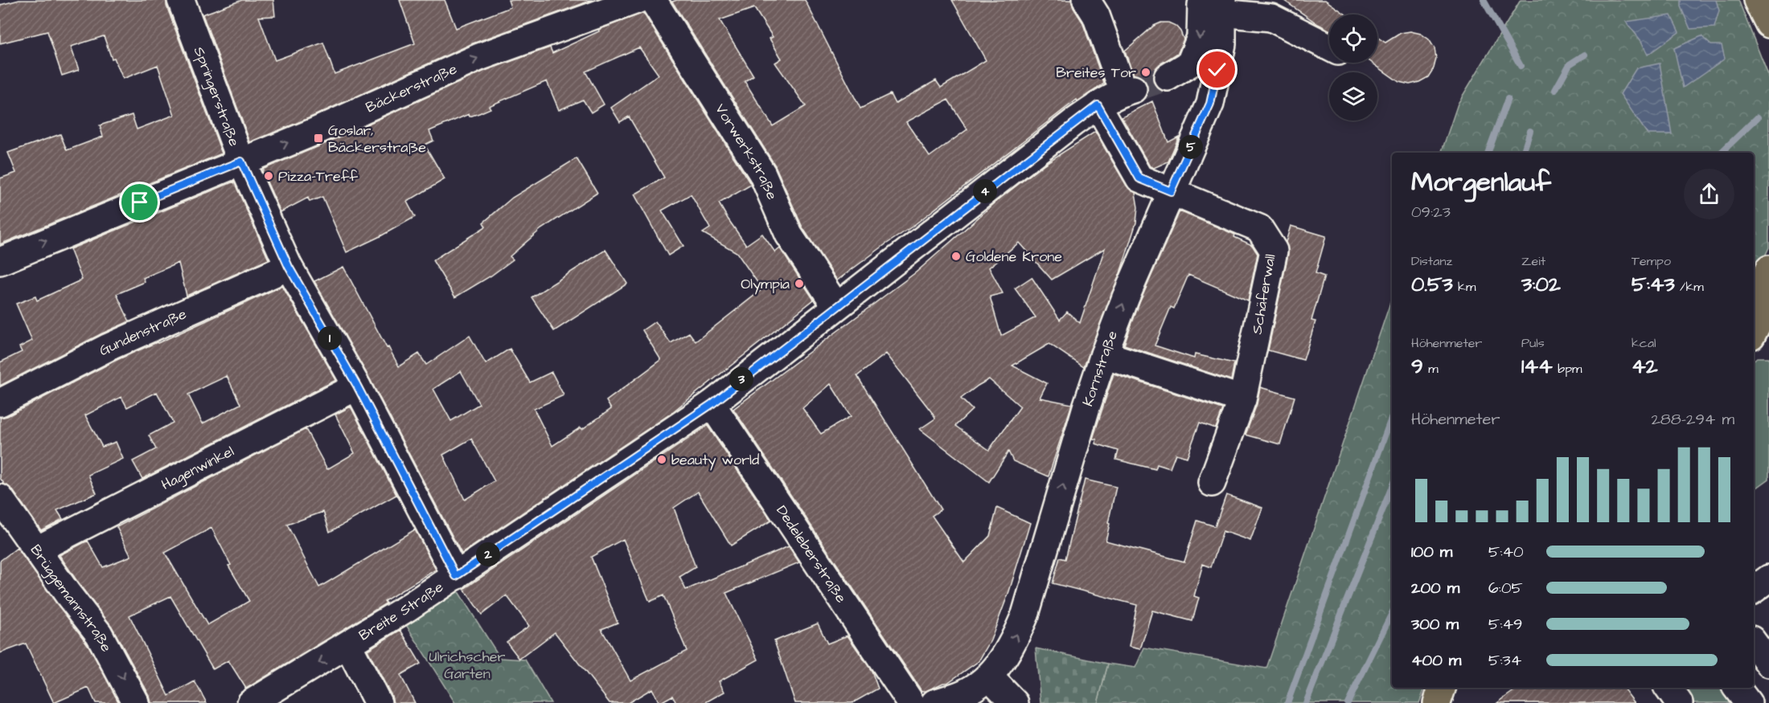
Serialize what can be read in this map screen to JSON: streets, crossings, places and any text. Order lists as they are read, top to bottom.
{
  "streets": {
    "street": [
      "Bäckerstraße",
      "Springerstraße",
      "Vorwerkstraße",
      "Schäferwall",
      "Gundenstraße",
      "Kornstraße",
      "Hagenwinkel",
      "Dedeleberstraße",
      "Brüggemannstraße",
      "Breite Straße"
    ]
  },
  "crossings": [
    ["Bäckerstraße", "Springerstraße"],
    ["Springerstraße", "Gundenstraße"],
    ["Springerstraße", "Hagenwinkel"],
    ["Springerstraße", "Breite Straße"],
    ["Vorwerkstraße", "Breite Straße"],
    ["Schäferwall", "Kornstraße"],
    ["Schäferwall", "Breite Straße"],
    ["Hagenwinkel", "Brüggemannstraße"],
    ["Dedeleberstraße", "Breite Straße"]
  ],
  "one_way": ["Bäckerstraße", "Kornstraße", "Brüggemannstraße"],
  "parks": ["Ulrichscher Garten"],
  "places": {
    "other": [
      "Breites Tor",
      "Pizza-Treff",
      "Goldene Krone",
      "Olympia",
      "beauty world"
    ],
    "transit": ["Goslar, Bäckerstraße"]
  },
  "page": {
    "pins": [
      "5",
      "4",
      "1",
      "3",
      "2"
    ],
    "heading": ["Morgenlauf", "09:23"],
    "stats": [
      ["Distanz", "0.53 km"],
      ["Zeit", "3:02"],
      ["Tempo", "5:43 /km"],
      ["Höhenmeter", "9 m"],
      ["Puls", "144 bpm"],
      ["kcal", "42"]
    ],
    "chart": ["Höhenmeter", "288–294 m"],
    "list": [
      {
        "name": "100 m",
        "note": "5:40"
      },
      {
        "name": "200 m",
        "note": "6:05"
      },
      {
        "name": "300 m",
        "note": "5:49"
      },
      {
        "name": "400 m",
        "note": "5:34"
      }
    ]
  }
}
